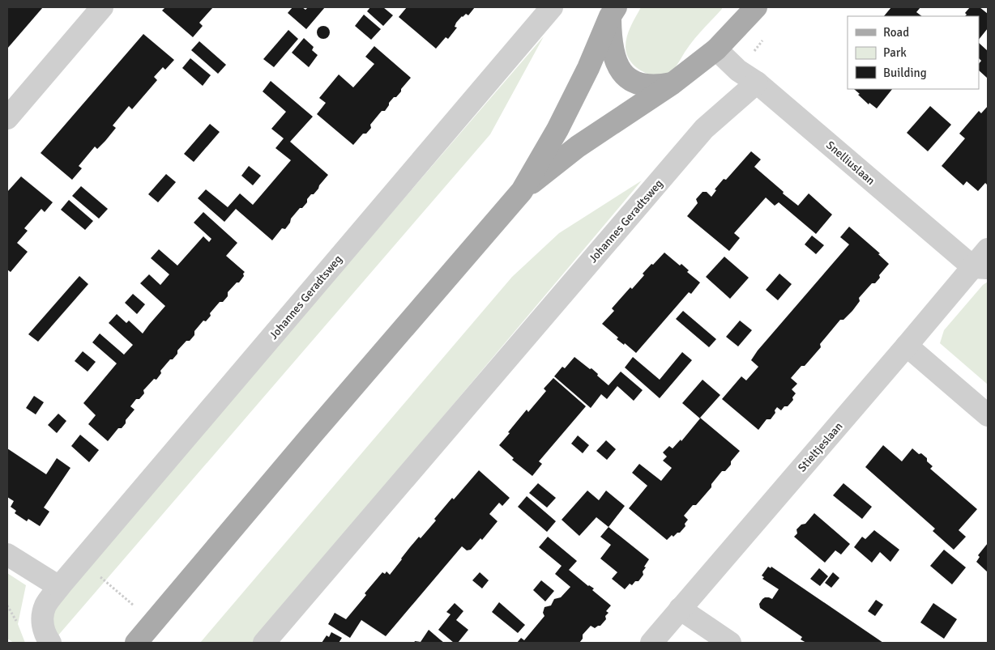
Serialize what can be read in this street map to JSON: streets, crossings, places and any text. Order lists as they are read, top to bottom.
{
  "streets": {
    "street": ["Snelliuslaan", "Johannes Geradtsweg", "Stieltjeslaan"]
  },
  "crossings": [
    ["Snelliuslaan", "Johannes Geradtsweg"],
    ["Snelliuslaan", "Stieltjeslaan"]
  ],
  "legend": ["Road", "Park", "Building"]
}
